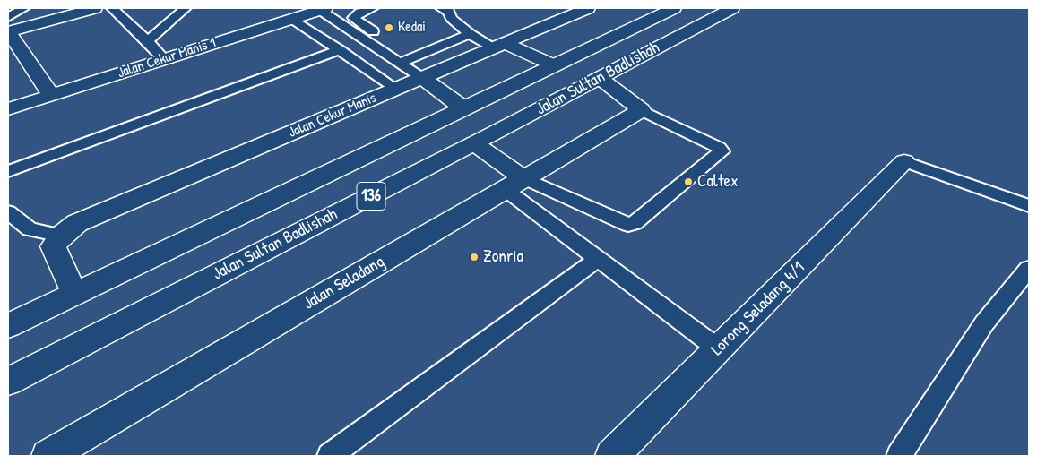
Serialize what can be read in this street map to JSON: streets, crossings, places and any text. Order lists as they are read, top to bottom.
{
  "streets": {
    "street": [
      "Jalan Cekur Manis 1",
      "Jalan Sultan Badlishah",
      "Jalan Cekur Manis",
      "136",
      "Jalan Seladang",
      "Lorong Seladang 4/1"
    ]
  },
  "places": ["Kedai", "Caltex", "Zonria"]
}
